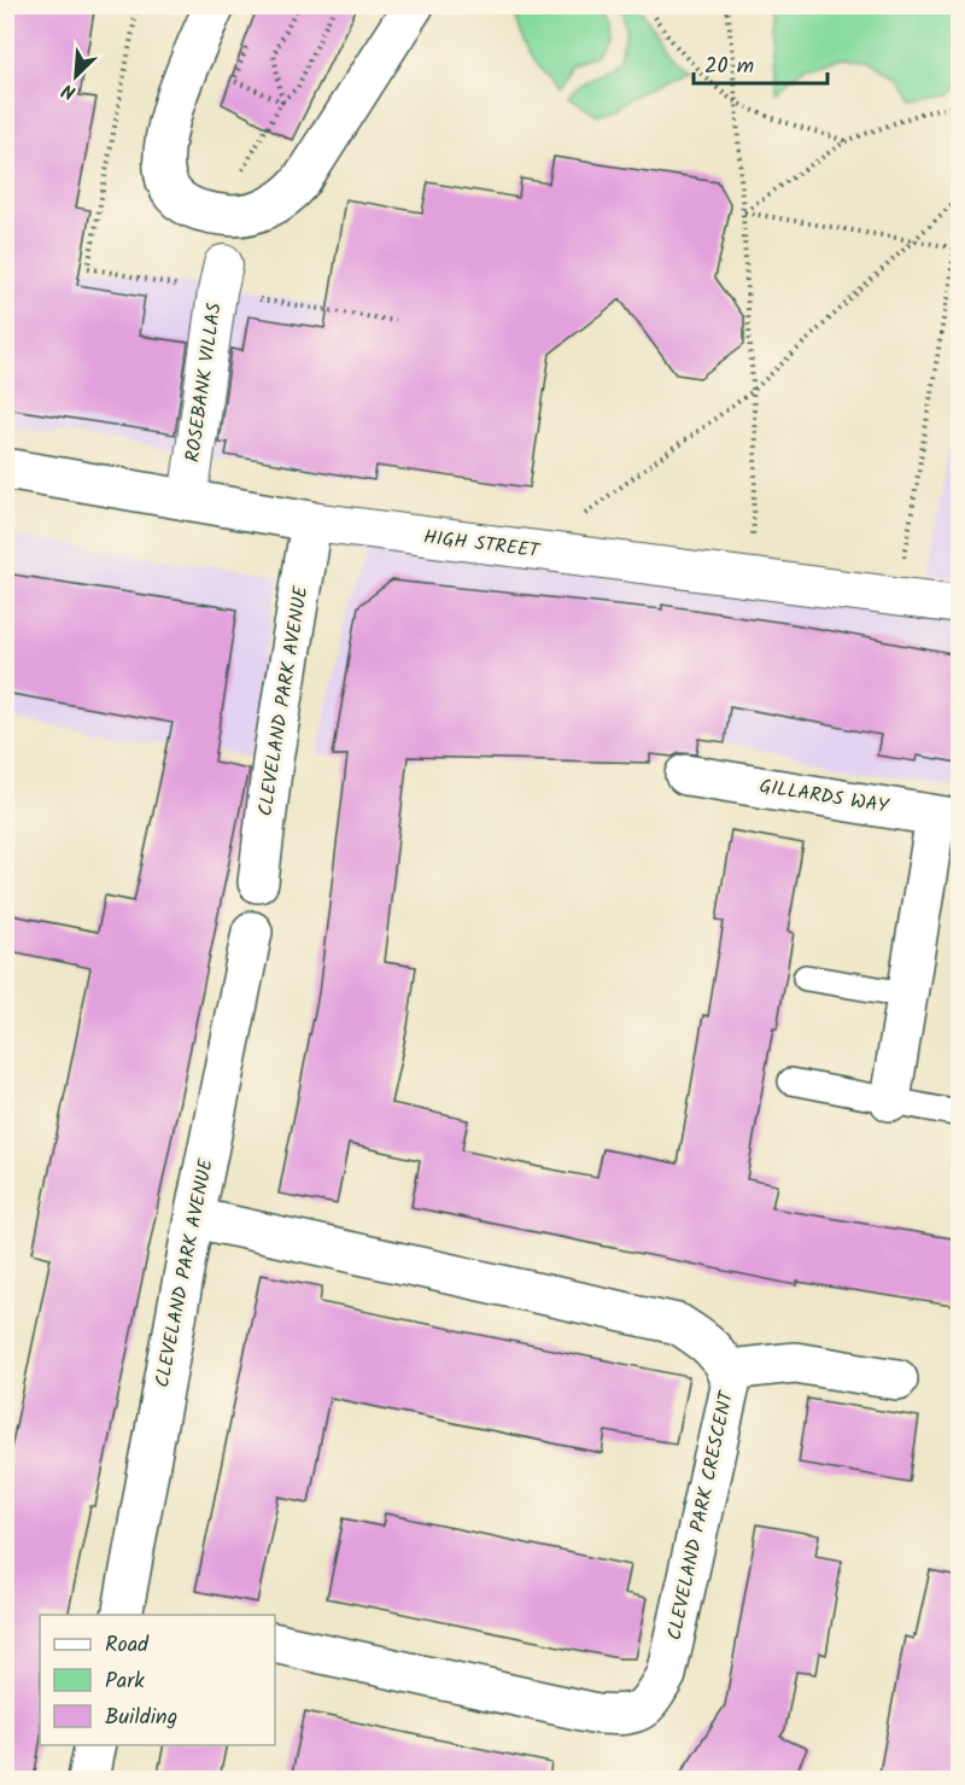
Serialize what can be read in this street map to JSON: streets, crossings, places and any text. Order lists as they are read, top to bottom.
{
  "streets": {
    "street": [
      "ROSEBANK VILLAS",
      "HIGH STREET",
      "CLEVELAND PARK AVENUE",
      "GILLARDS WAY",
      "CLEVELAND PARK CRESCENT"
    ]
  },
  "crossings": [
    ["ROSEBANK VILLAS", "HIGH STREET"],
    ["HIGH STREET", "CLEVELAND PARK AVENUE"],
    ["CLEVELAND PARK AVENUE", "CLEVELAND PARK CRESCENT"]
  ],
  "legend": ["Road", "Park", "Building"],
  "scale_bar": "20 m",
  "north": "bottom left"
}
